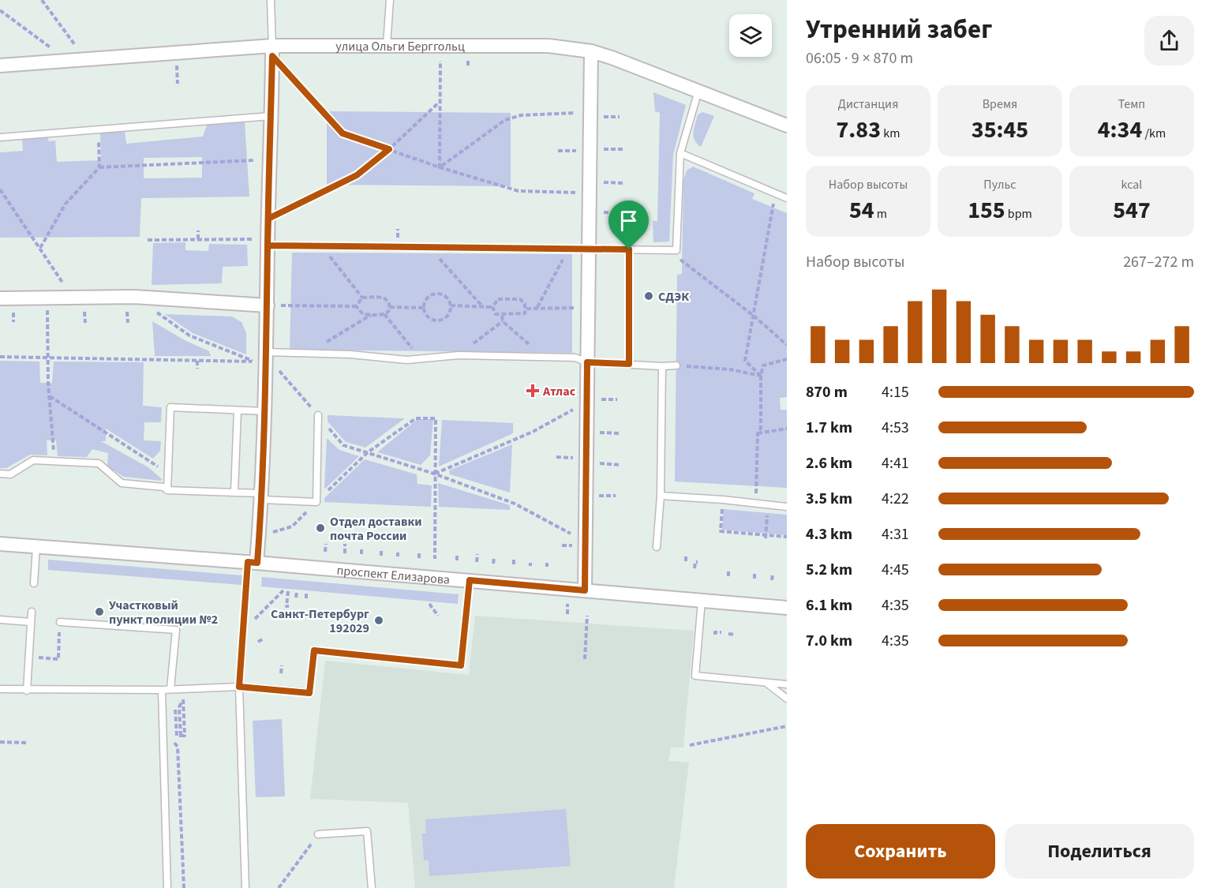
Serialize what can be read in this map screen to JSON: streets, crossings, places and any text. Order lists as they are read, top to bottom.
{
  "streets": {
    "street": ["улица Ольги Берггольц", "проспект Елизарова"]
  },
  "places": {
    "other": [
      "СДЭК",
      "Отдел доставки почта России",
      "Участковый пункт полиции №2",
      "Санкт-Петербург 192029"
    ],
    "health": ["Атлас"]
  },
  "page": {
    "heading": ["Утренний забег", "06:05 · 9 × 870 m"],
    "stats": [
      ["Дистанция", "7.83 km"],
      ["Время", "35:45"],
      ["Темп", "4:34 /km"],
      ["Набор высоты", "54 m"],
      ["Пульс", "155 bpm"],
      ["kcal", "547"]
    ],
    "chart": ["Набор высоты", "267–272 m"],
    "list": [
      {
        "name": "870 m",
        "note": "4:15"
      },
      {
        "name": "1.7 km",
        "note": "4:53"
      },
      {
        "name": "2.6 km",
        "note": "4:41"
      },
      {
        "name": "3.5 km",
        "note": "4:22"
      },
      {
        "name": "4.3 km",
        "note": "4:31"
      },
      {
        "name": "5.2 km",
        "note": "4:45"
      },
      {
        "name": "6.1 km",
        "note": "4:35"
      },
      {
        "name": "7.0 km",
        "note": "4:35"
      }
    ],
    "buttons": ["Сохранить", "Поделиться"]
  }
}
